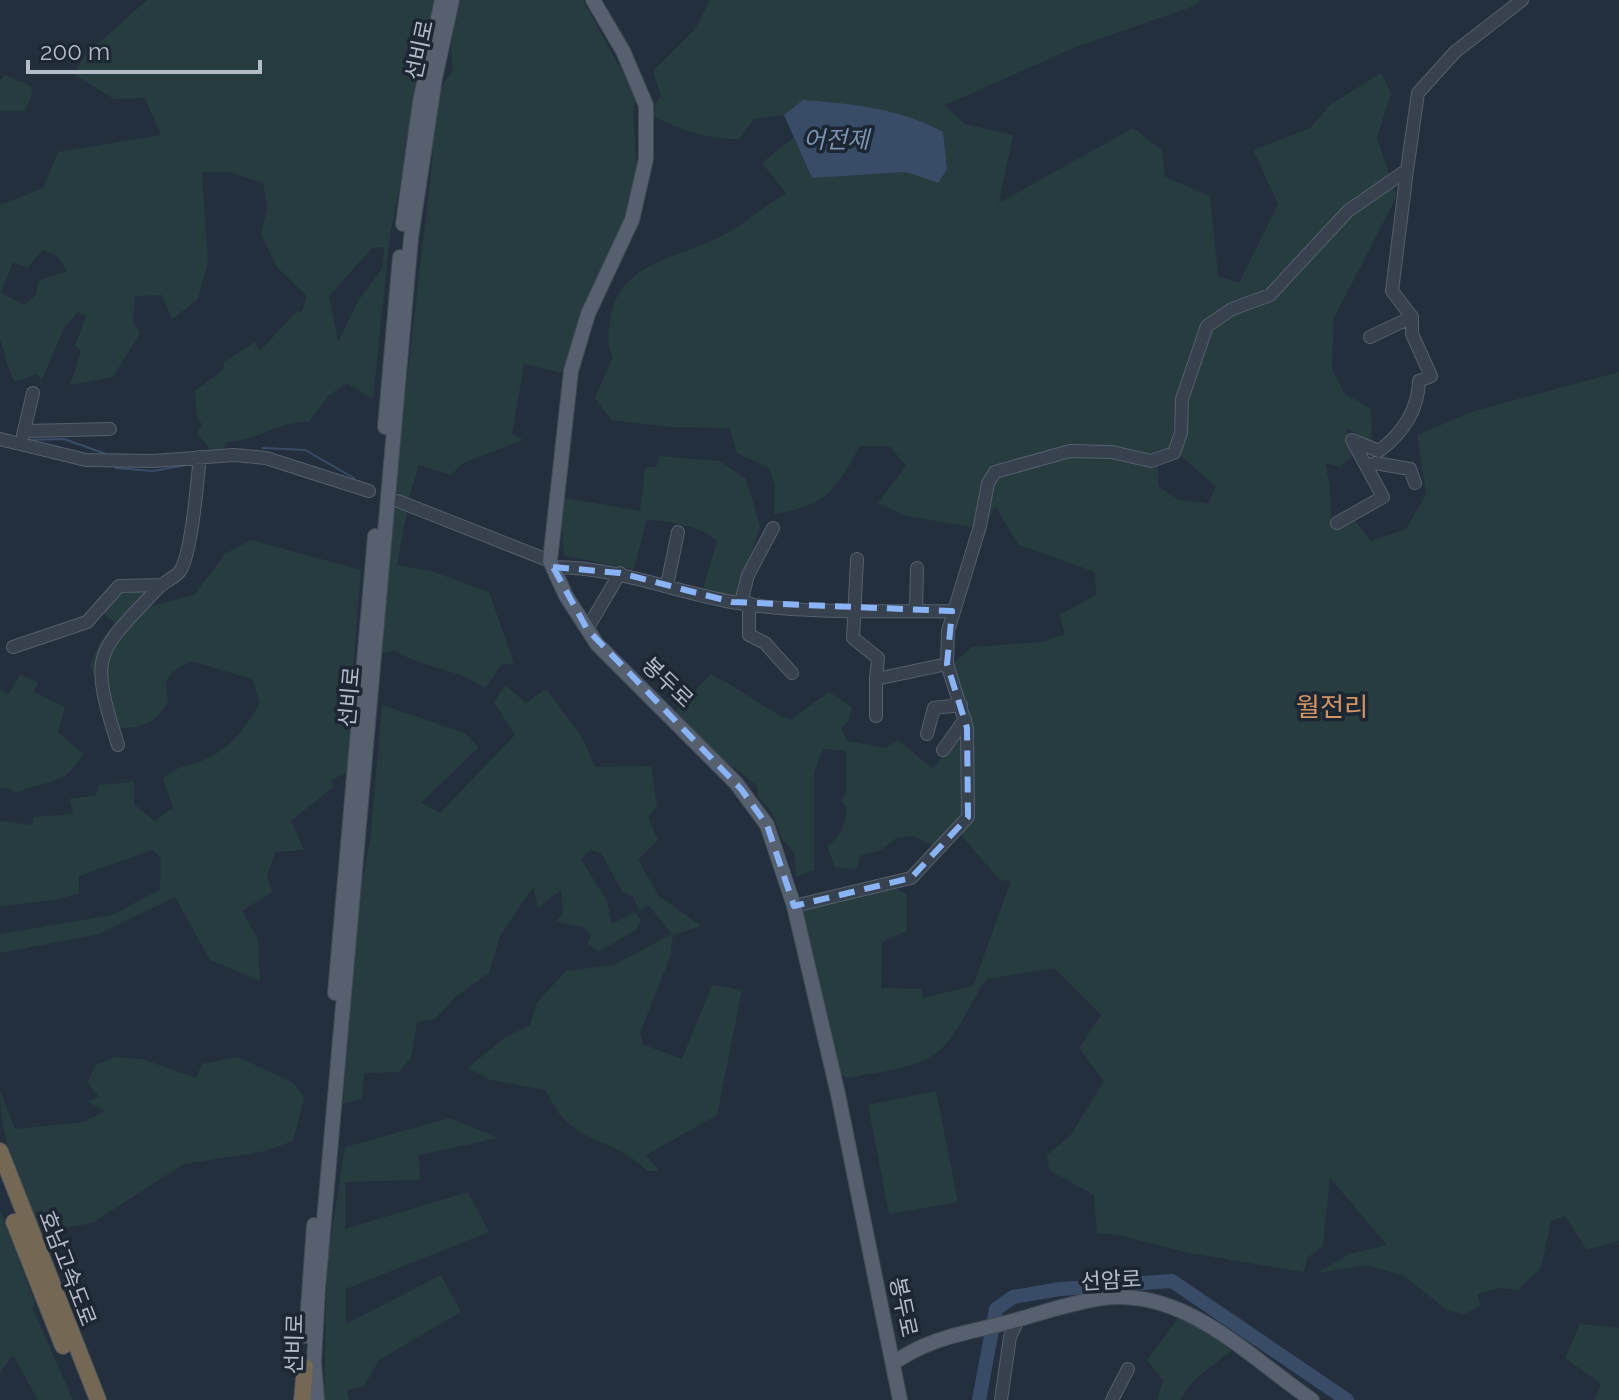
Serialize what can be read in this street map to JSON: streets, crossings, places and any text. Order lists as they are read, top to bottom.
{
  "streets": {
    "highway": ["호남고속도로"],
    "main road": ["선비로", "봉두로", "선암로"]
  },
  "crossings": [
    ["봉두로", "선암로"]
  ],
  "districts": ["월전리"],
  "water": ["어전제"],
  "scale_bar": "200 m"
}
